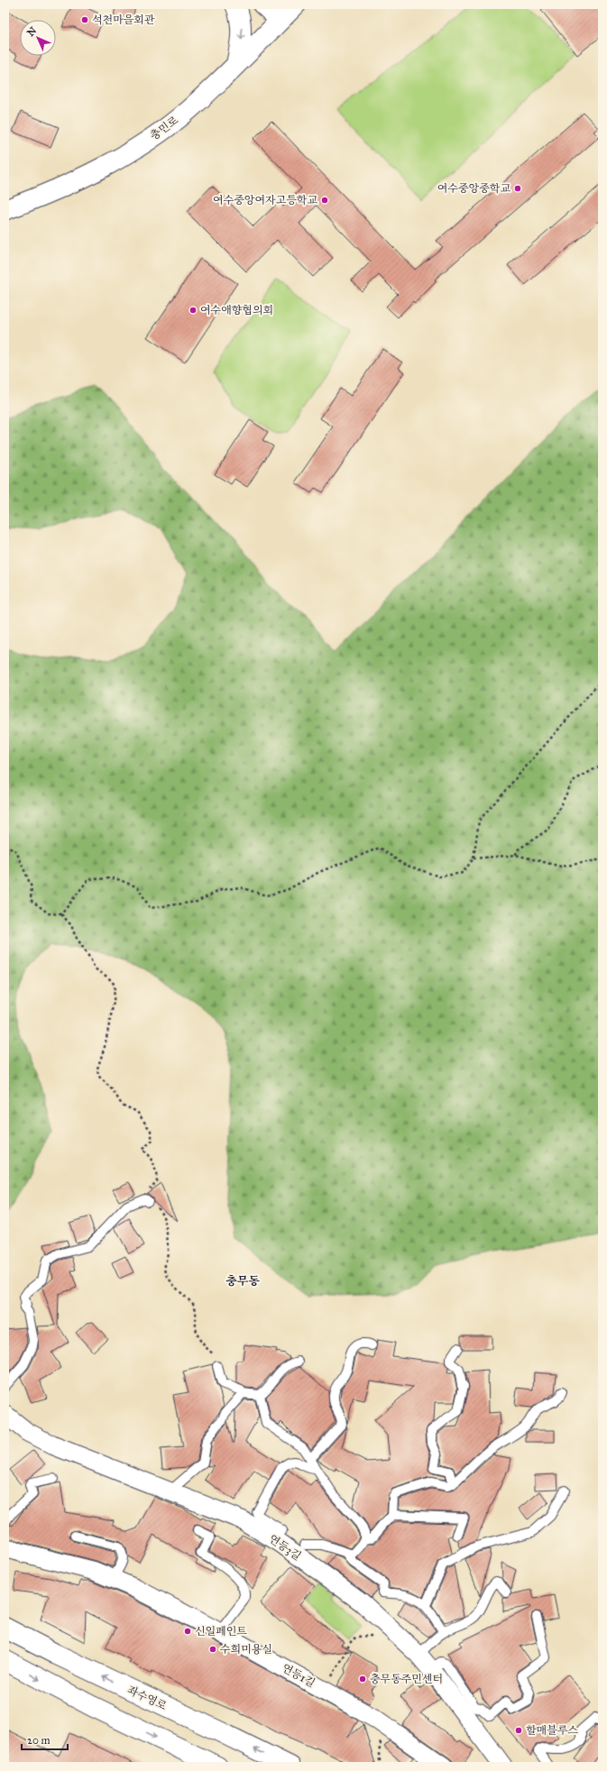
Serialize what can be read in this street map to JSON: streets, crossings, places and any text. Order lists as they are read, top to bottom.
{
  "streets": {
    "main road": ["충민로", "좌수영로"],
    "street": ["연등3길", "연등1길"]
  },
  "districts": ["충무동"],
  "places": [
    "석천마을회관",
    "여수중앙중학교",
    "여수중앙여자고등학교",
    "여수애향협의회",
    "신일페인트",
    "수희미용실",
    "충무동주민센터",
    "할매블루스"
  ],
  "scale_bar": "20 m",
  "north": "top left"
}
